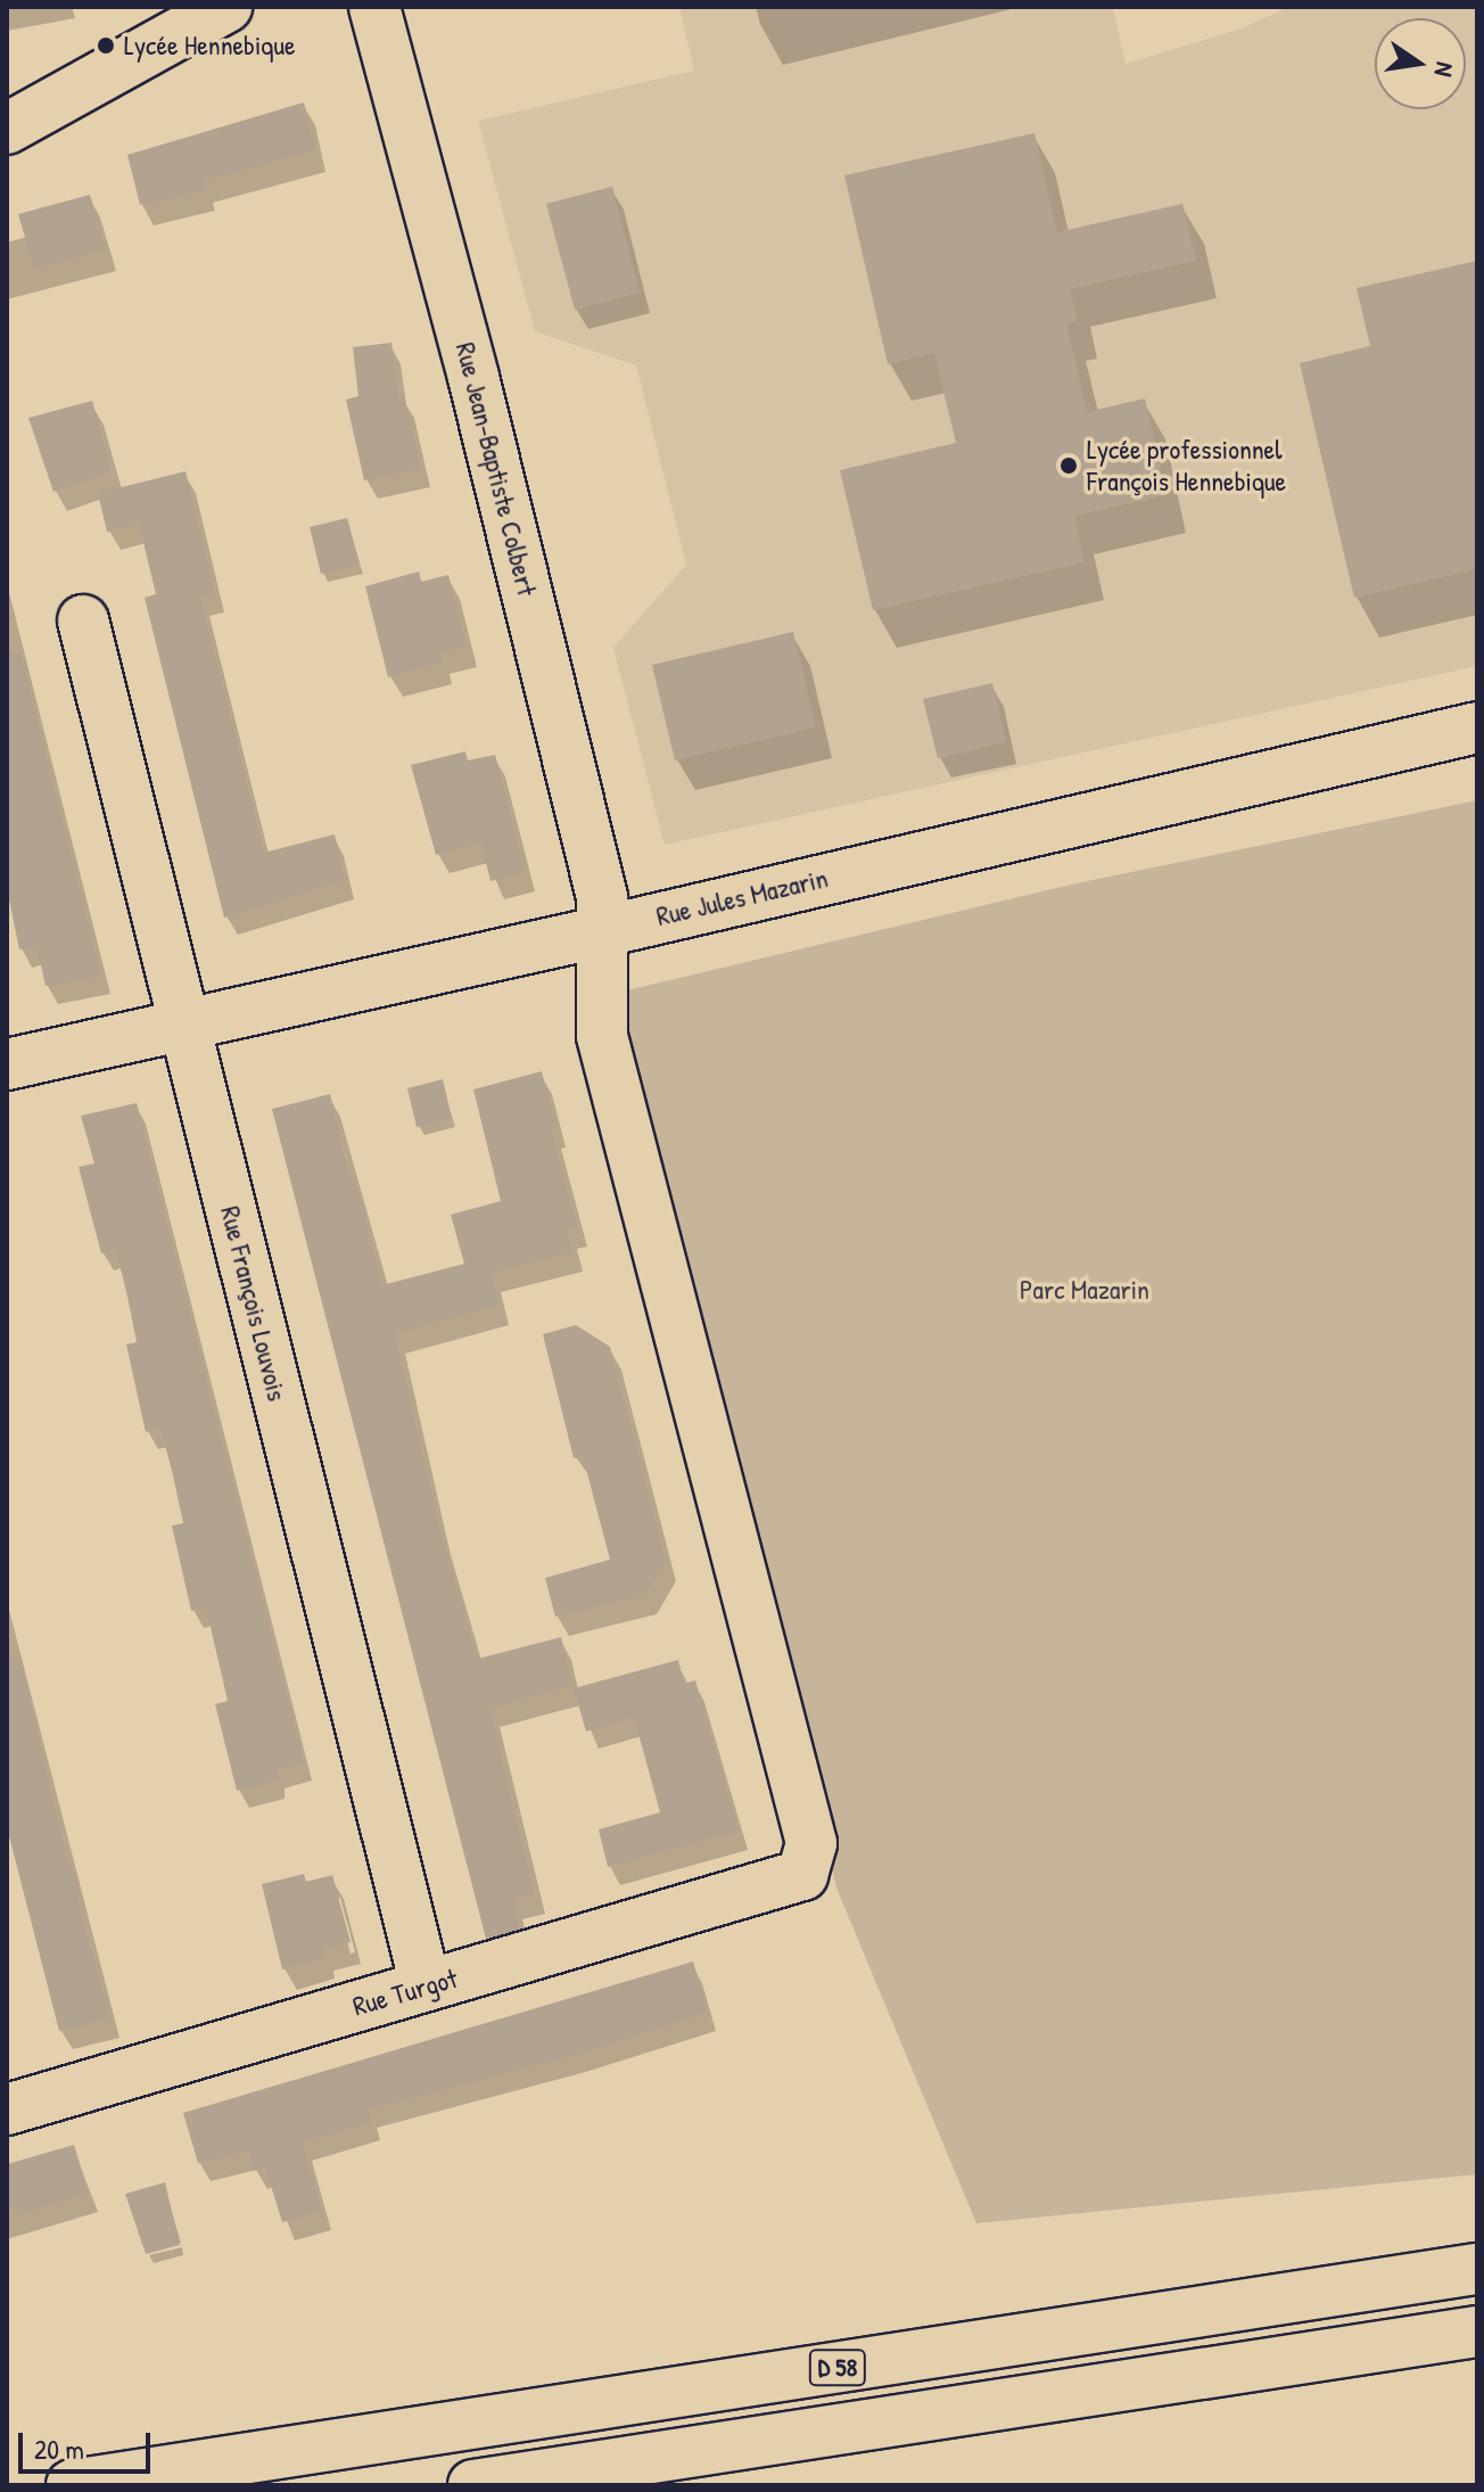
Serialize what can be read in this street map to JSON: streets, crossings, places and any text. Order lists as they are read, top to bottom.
{
  "streets": {
    "main road": [
      "Rue Jean-Baptiste Colbert",
      "Rue Jules Mazarin",
      "Rue François Louvois",
      "Rue Turgot",
      "D 58"
    ]
  },
  "crossings": [
    ["Rue Jean-Baptiste Colbert", "Rue Jules Mazarin"],
    ["Rue Jean-Baptiste Colbert", "Rue Turgot"],
    ["Rue Jules Mazarin", "Rue François Louvois"],
    ["Rue François Louvois", "Rue Turgot"]
  ],
  "parks": ["Parc Mazarin"],
  "places": ["Lycée Hennebique", "Lycée professionnel François Hennebique"],
  "scale_bar": "20 m",
  "north": "right"
}
